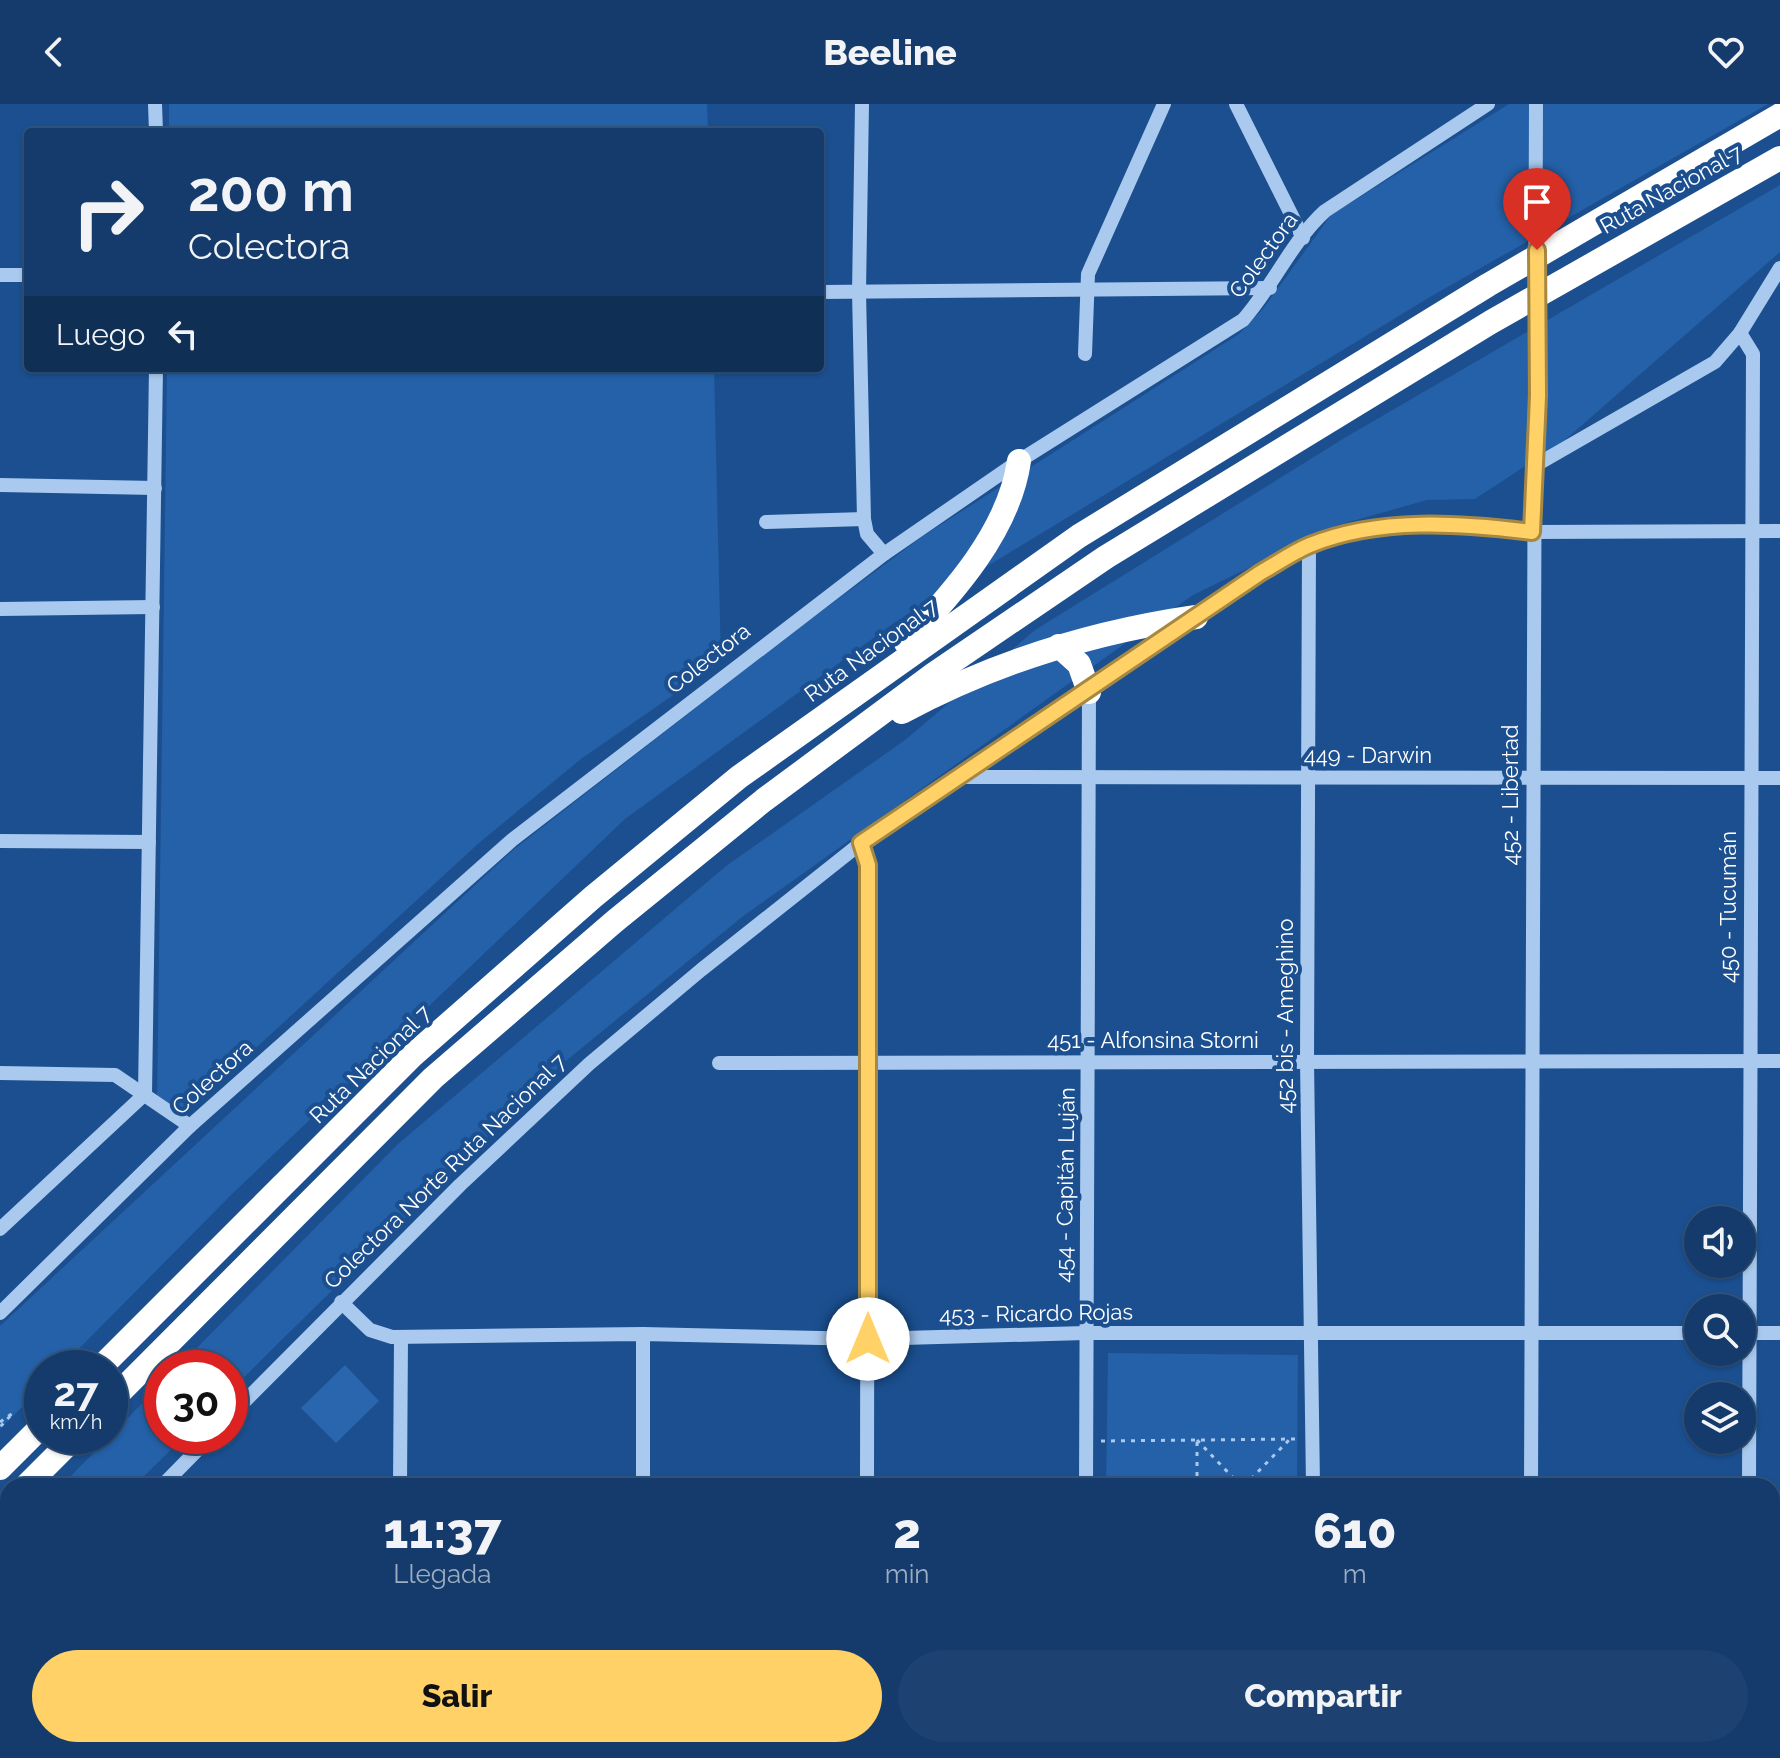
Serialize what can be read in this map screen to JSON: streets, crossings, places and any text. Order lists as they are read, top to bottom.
{
  "streets": {
    "highway": ["Ruta Nacional 7"],
    "street": [
      "Colectora",
      "449 - Darwin",
      "452 - Libertad",
      "450 - Tucumán",
      "452 bis - Ameghino",
      "451 - Alfonsina Storni",
      "Colectora Norte Ruta Nacional 7",
      "454 - Capitán Luján",
      "453 - Ricardo Rojas"
    ]
  },
  "crossings": [
    ["449 - Darwin", "452 - Libertad"],
    ["449 - Darwin", "450 - Tucumán"],
    ["449 - Darwin", "452 bis - Ameghino"],
    ["449 - Darwin", "454 - Capitán Luján"],
    ["452 - Libertad", "451 - Alfonsina Storni"],
    ["452 - Libertad", "453 - Ricardo Rojas"],
    ["450 - Tucumán", "451 - Alfonsina Storni"],
    ["452 bis - Ameghino", "451 - Alfonsina Storni"],
    ["452 bis - Ameghino", "453 - Ricardo Rojas"],
    ["451 - Alfonsina Storni", "454 - Capitán Luján"],
    ["Colectora Norte Ruta Nacional 7", "453 - Ricardo Rojas"],
    ["454 - Capitán Luján", "453 - Ricardo Rojas"]
  ],
  "page": {
    "header": "Beeline",
    "turn": ["200 m", "Colectora"],
    "then": "Luego",
    "speed": "27 km/h",
    "limit": "30",
    "eta": [
      "11:37",
      "Llegada",
      "2",
      "min",
      "610",
      "m"
    ],
    "buttons": ["Salir", "Compartir"]
  }
}
